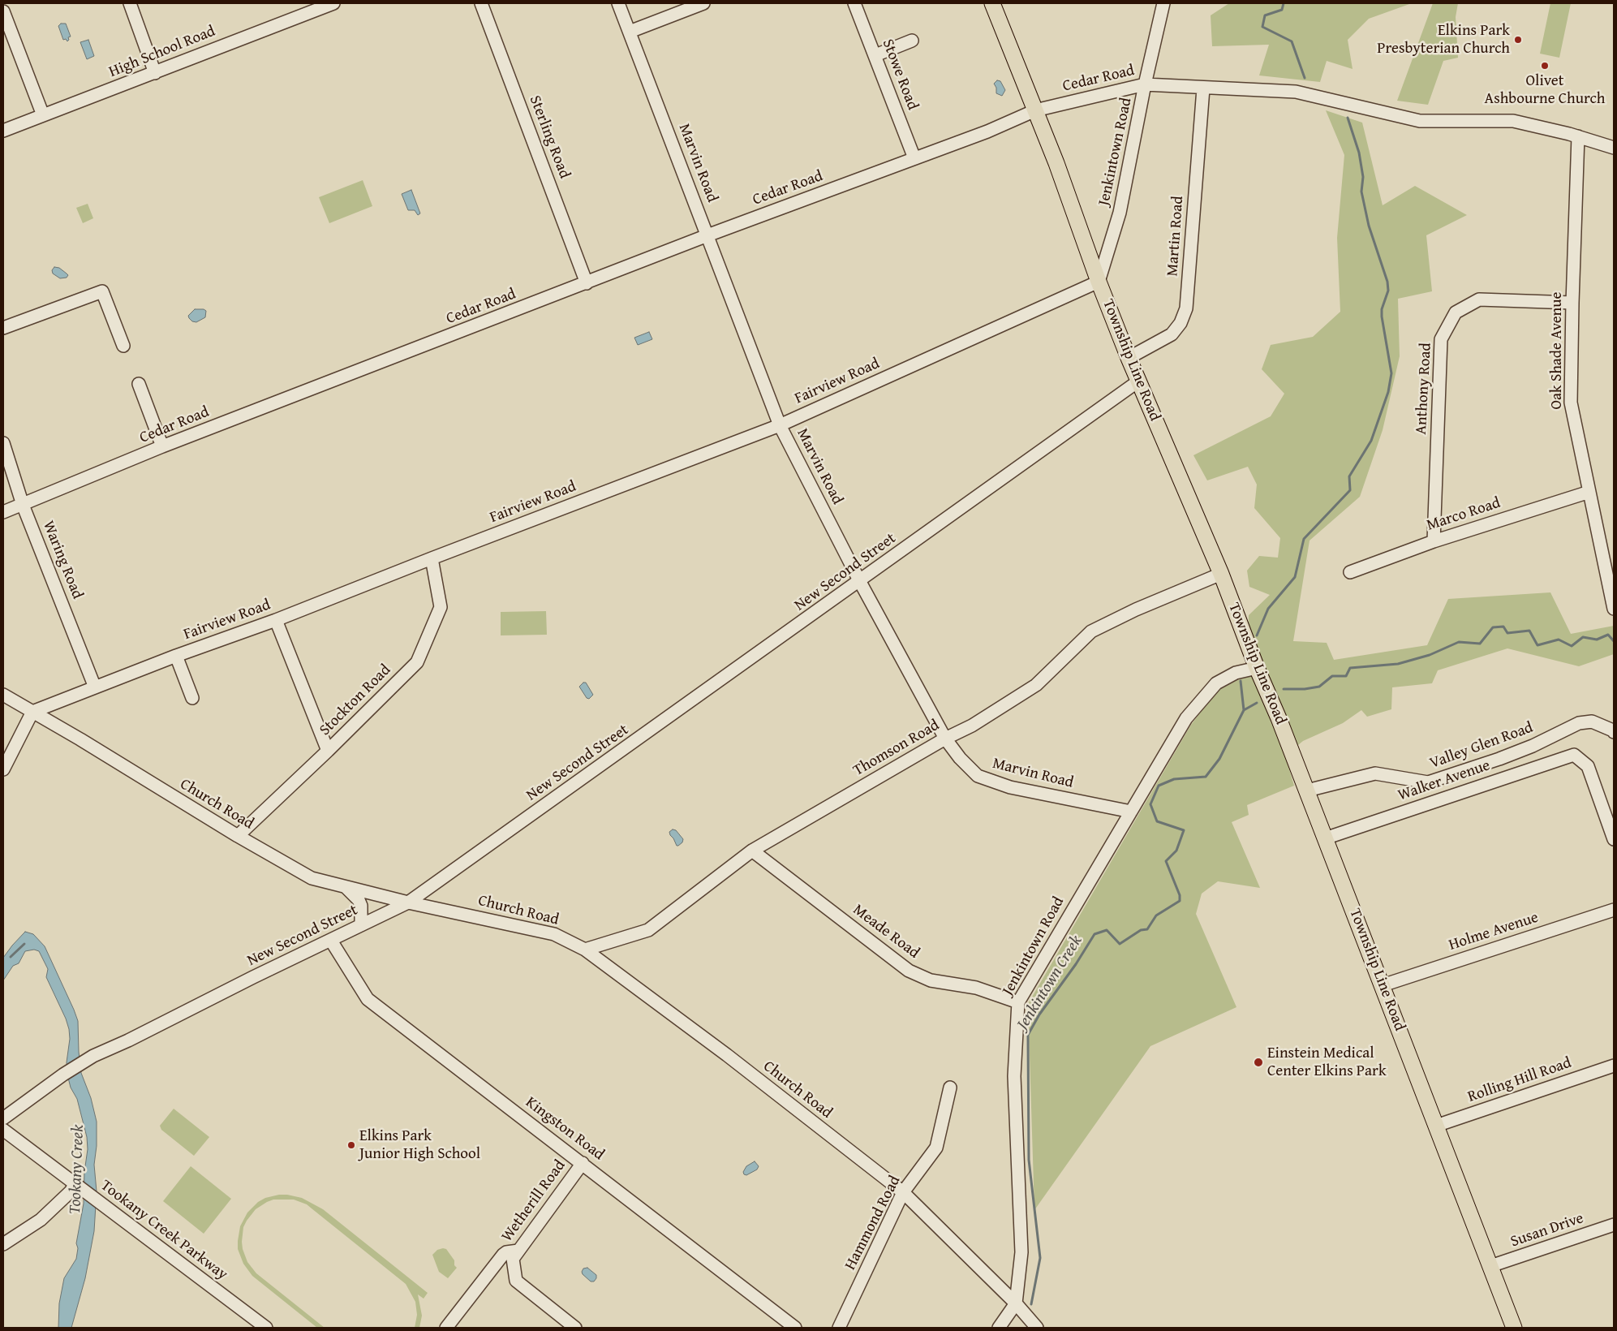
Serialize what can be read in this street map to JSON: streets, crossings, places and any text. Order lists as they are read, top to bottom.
{
  "streets": {
    "main road": ["Township Line Road"],
    "street": [
      "High School Road",
      "Stowe Road",
      "Cedar Road",
      "Sterling Road",
      "Jenkintown Road",
      "Marvin Road",
      "Martin Road",
      "Oak Shade Avenue",
      "Fairview Road",
      "Anthony Road",
      "Marco Road",
      "Waring Road",
      "New Second Street",
      "Stockton Road",
      "Valley Glen Road",
      "Thomson Road",
      "Walker Avenue",
      "Church Road",
      "Meade Road",
      "Holme Avenue",
      "Rolling Hill Road",
      "Kingston Road",
      "Wetherill Road",
      "Hammond Road",
      "Tookany Creek Parkway",
      "Susan Drive"
    ]
  },
  "crossings": [
    ["Stowe Road", "Cedar Road"],
    ["Cedar Road", "Sterling Road"],
    ["Cedar Road", "Jenkintown Road"],
    ["Cedar Road", "Marvin Road"],
    ["Cedar Road", "Martin Road"],
    ["Cedar Road", "Oak Shade Avenue"],
    ["Cedar Road", "Township Line Road"],
    ["Cedar Road", "Waring Road"],
    ["Jenkintown Road", "Marvin Road"],
    ["Jenkintown Road", "Township Line Road"],
    ["Jenkintown Road", "Fairview Road"],
    ["Jenkintown Road", "Church Road"],
    ["Jenkintown Road", "Meade Road"],
    ["Marvin Road", "Fairview Road"],
    ["Marvin Road", "New Second Street"],
    ["Marvin Road", "Thomson Road"],
    ["Martin Road", "Township Line Road"],
    ["Oak Shade Avenue", "Anthony Road"],
    ["Oak Shade Avenue", "Marco Road"],
    ["Township Line Road", "Fairview Road"],
    ["Township Line Road", "New Second Street"],
    ["Township Line Road", "Valley Glen Road"],
    ["Township Line Road", "Thomson Road"],
    ["Township Line Road", "Walker Avenue"],
    ["Township Line Road", "Holme Avenue"],
    ["Township Line Road", "Rolling Hill Road"],
    ["Township Line Road", "Susan Drive"],
    ["Fairview Road", "Waring Road"],
    ["Fairview Road", "Stockton Road"],
    ["Fairview Road", "Church Road"],
    ["Anthony Road", "Marco Road"],
    ["New Second Street", "Church Road"],
    ["New Second Street", "Kingston Road"],
    ["Stockton Road", "Church Road"],
    ["Thomson Road", "Church Road"],
    ["Thomson Road", "Meade Road"],
    ["Church Road", "Hammond Road"],
    ["Kingston Road", "Wetherill Road"]
  ],
  "water": ["Jenkintown Creek", "Tookany Creek"],
  "places": [
    "Elkins Park Presbyterian Church",
    "Olivet Ashbourne Church",
    "Einstein Medical Center Elkins Park",
    "Elkins Park Junior High School"
  ]
}
